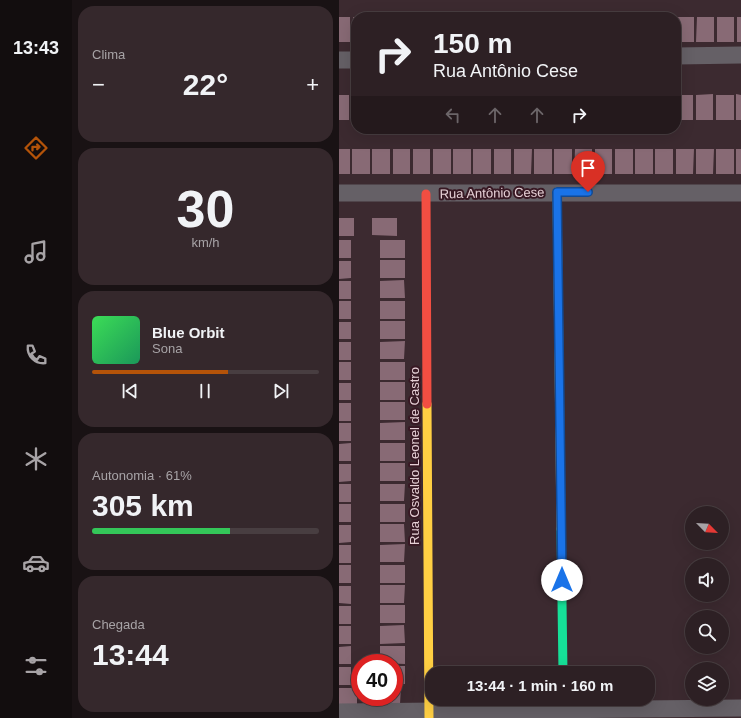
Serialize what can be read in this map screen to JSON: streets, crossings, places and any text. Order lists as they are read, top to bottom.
{
  "streets": {
    "street": ["Rua Antônio Cese", "Rua Osvaldo Leonel de Castro"]
  },
  "crossings": [
    ["Rua Antônio Cese", "Rua Osvaldo Leonel de Castro"]
  ],
  "north": "bottom right",
  "page": {
    "tabs": "13:43",
    "tile": [
      "Clima",
      ["30", "km/h"],
      ["Autonomia · 61%", "305 km"],
      ["Chegada", "13:44"]
    ],
    "turn": ["150 m", "Rua Antônio Cese"],
    "heat": ["−", "22°", "+"],
    "song": ["Blue Orbit", "Sona"],
    "limit": "40",
    "trip": "13:44 · 1 min · 160 m"
  }
}
